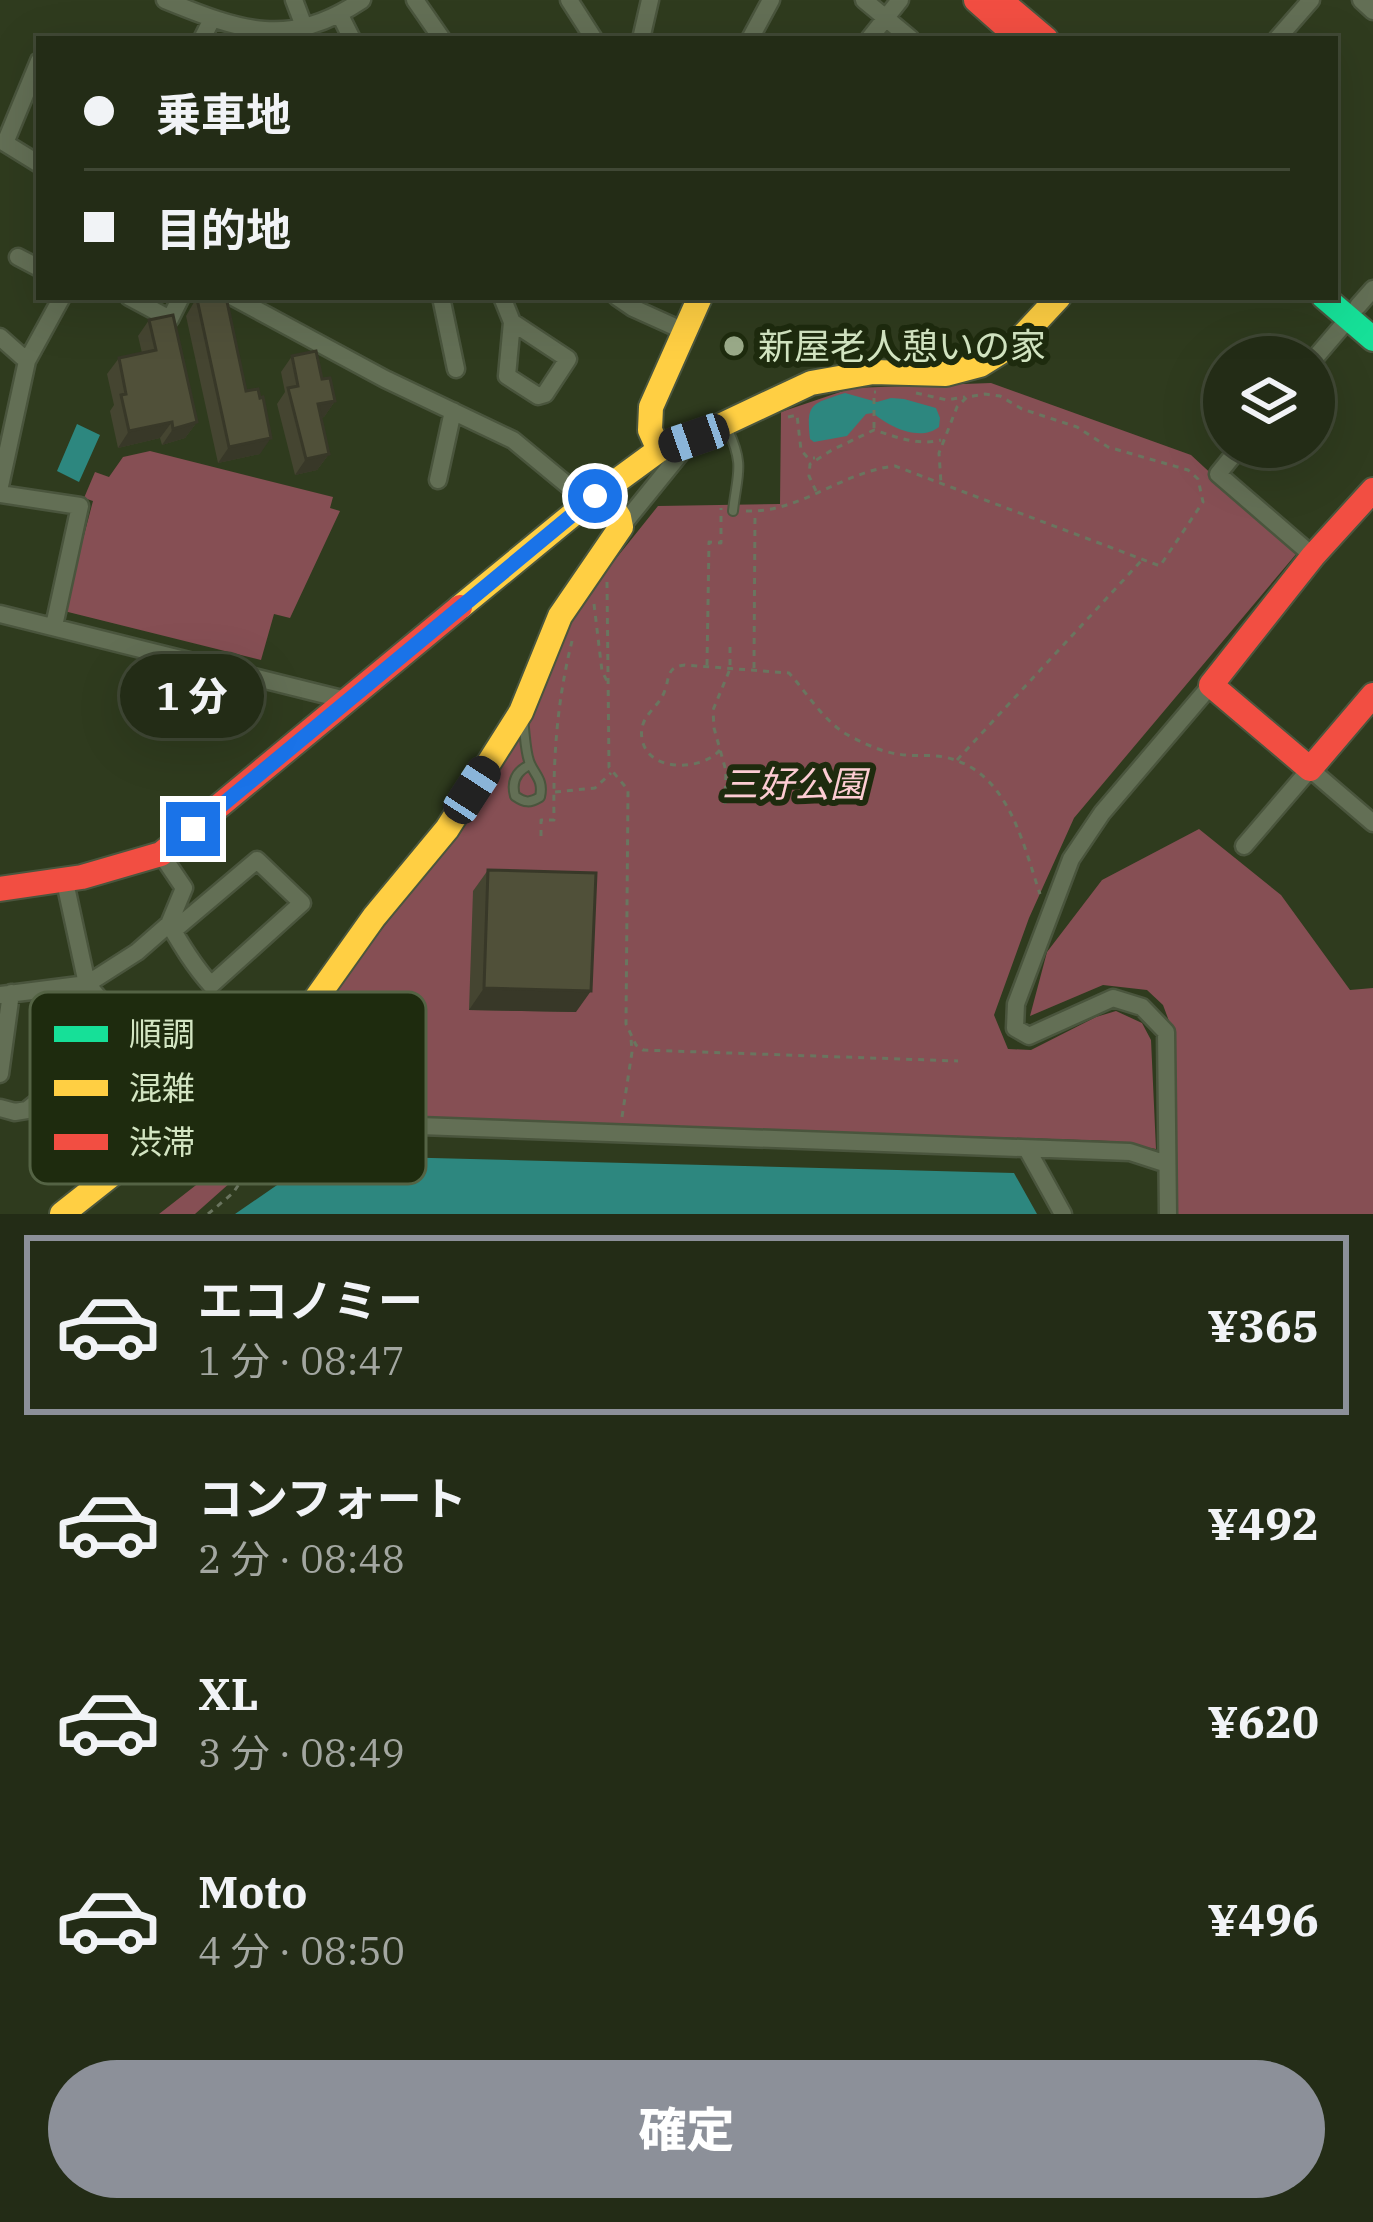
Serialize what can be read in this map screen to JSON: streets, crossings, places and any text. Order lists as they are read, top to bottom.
{
  "parks": ["三好公園"],
  "places": ["新屋老人憩いの家"],
  "legend": ["順調", "混雑", "渋滞"],
  "page": {
    "banner": ["乗車地", "目的地"],
    "bubble": "1 分",
    "list": [
      {
        "name": "エコノミー",
        "note": "1 分 · 08:47",
        "value": "¥365"
      },
      {
        "name": "コンフォート",
        "note": "2 分 · 08:48",
        "value": "¥492"
      },
      {
        "name": "XL",
        "note": "3 分 · 08:49",
        "value": "¥620"
      },
      {
        "name": "Moto",
        "note": "4 分 · 08:50",
        "value": "¥496"
      }
    ],
    "buttons": "確定"
  }
}
